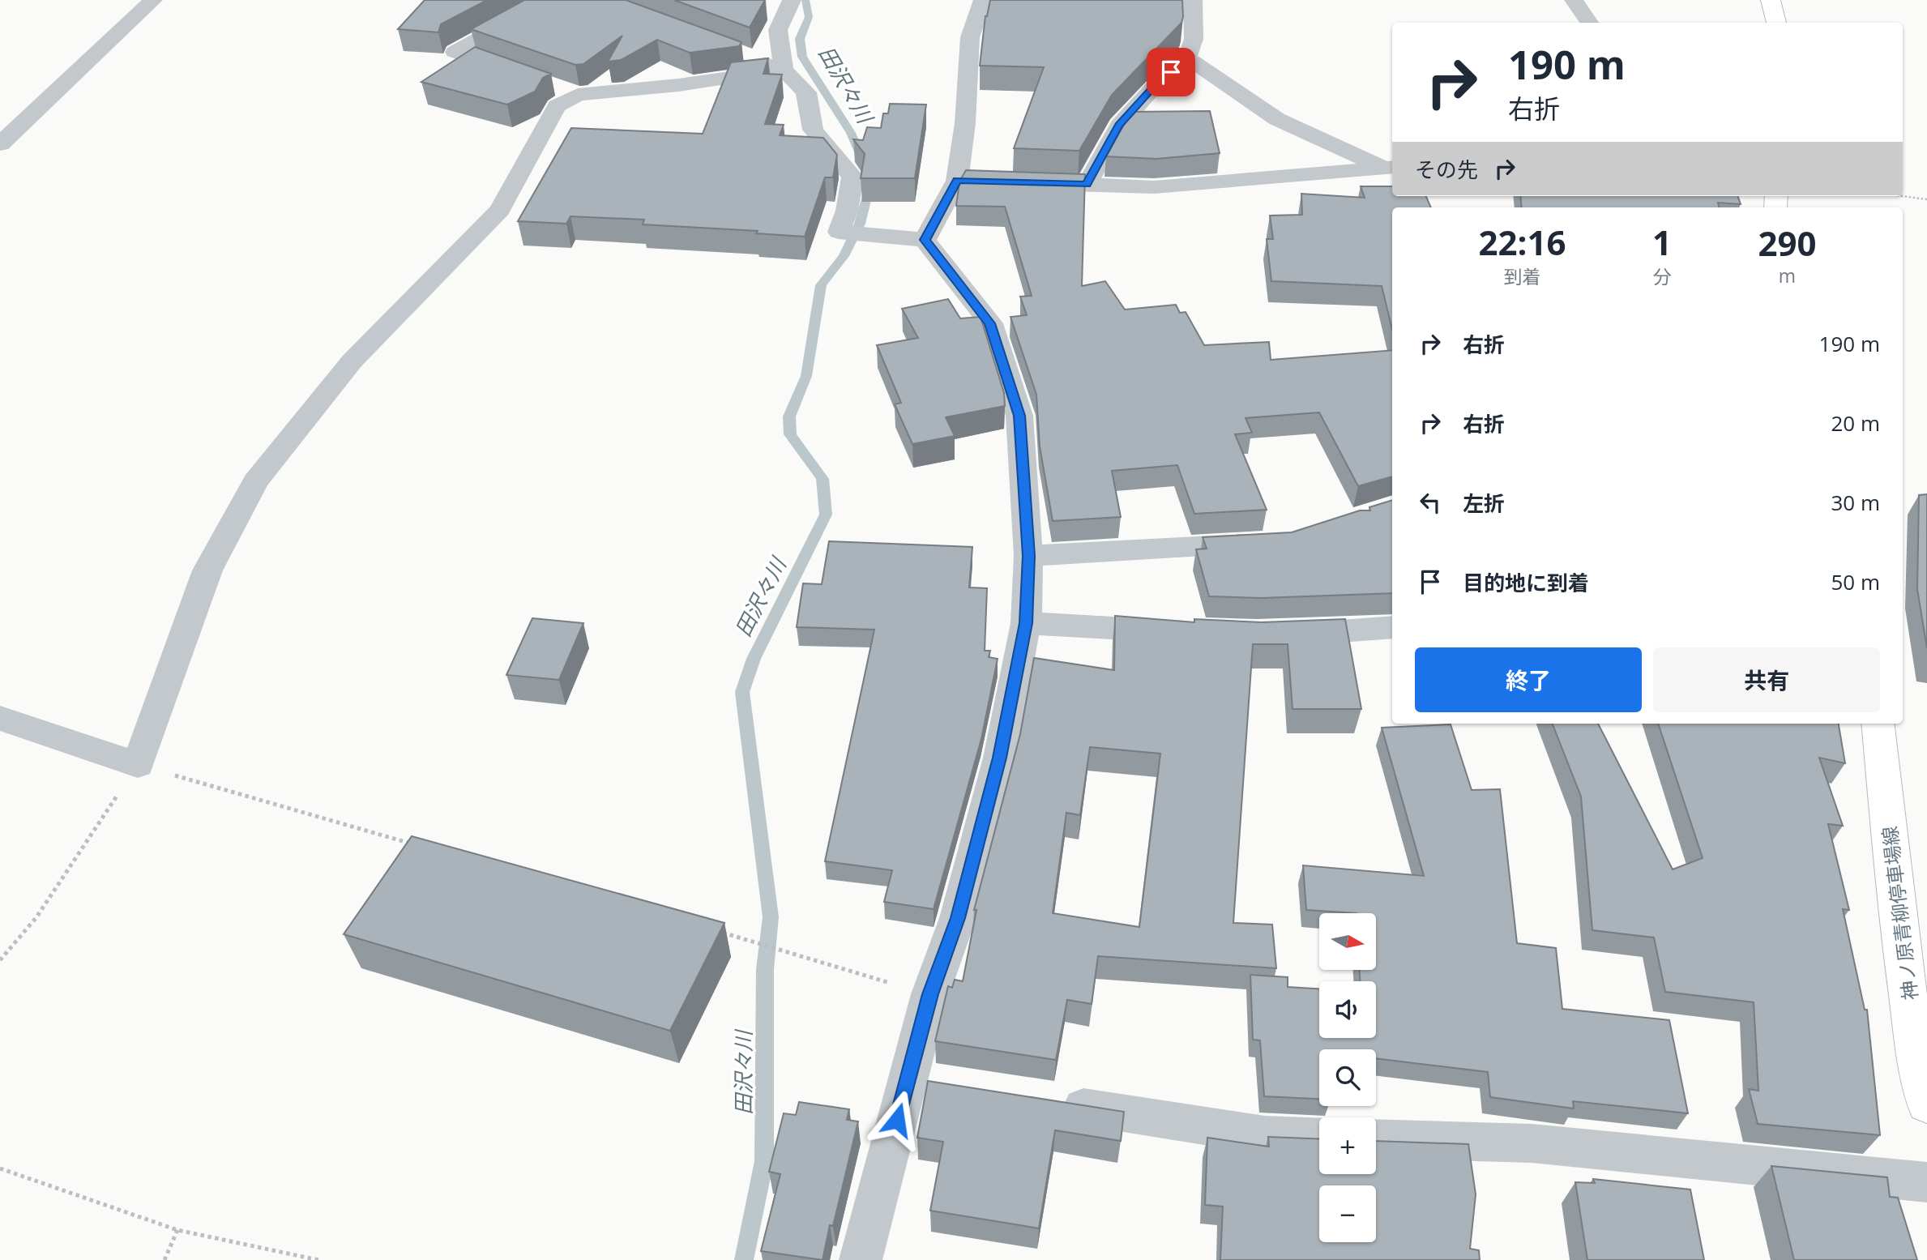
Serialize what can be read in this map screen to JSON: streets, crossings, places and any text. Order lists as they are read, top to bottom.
{
  "streets": {
    "main road": ["神ノ原青柳停車場線"]
  },
  "water": ["田沢々川"],
  "north": "right",
  "page": {
    "turn": ["190 m", "右折"],
    "then": "その先",
    "eta": [
      "22:16",
      "到着",
      "1",
      "分",
      "290",
      "m"
    ],
    "list": [
      {
        "name": "右折",
        "value": "190 m"
      },
      {
        "name": "右折",
        "value": "20 m"
      },
      {
        "name": "左折",
        "value": "30 m"
      },
      {
        "name": "目的地に到着",
        "value": "50 m"
      }
    ],
    "buttons": ["終了", "共有"],
    "map_buttons": ["+", "−"]
  }
}
